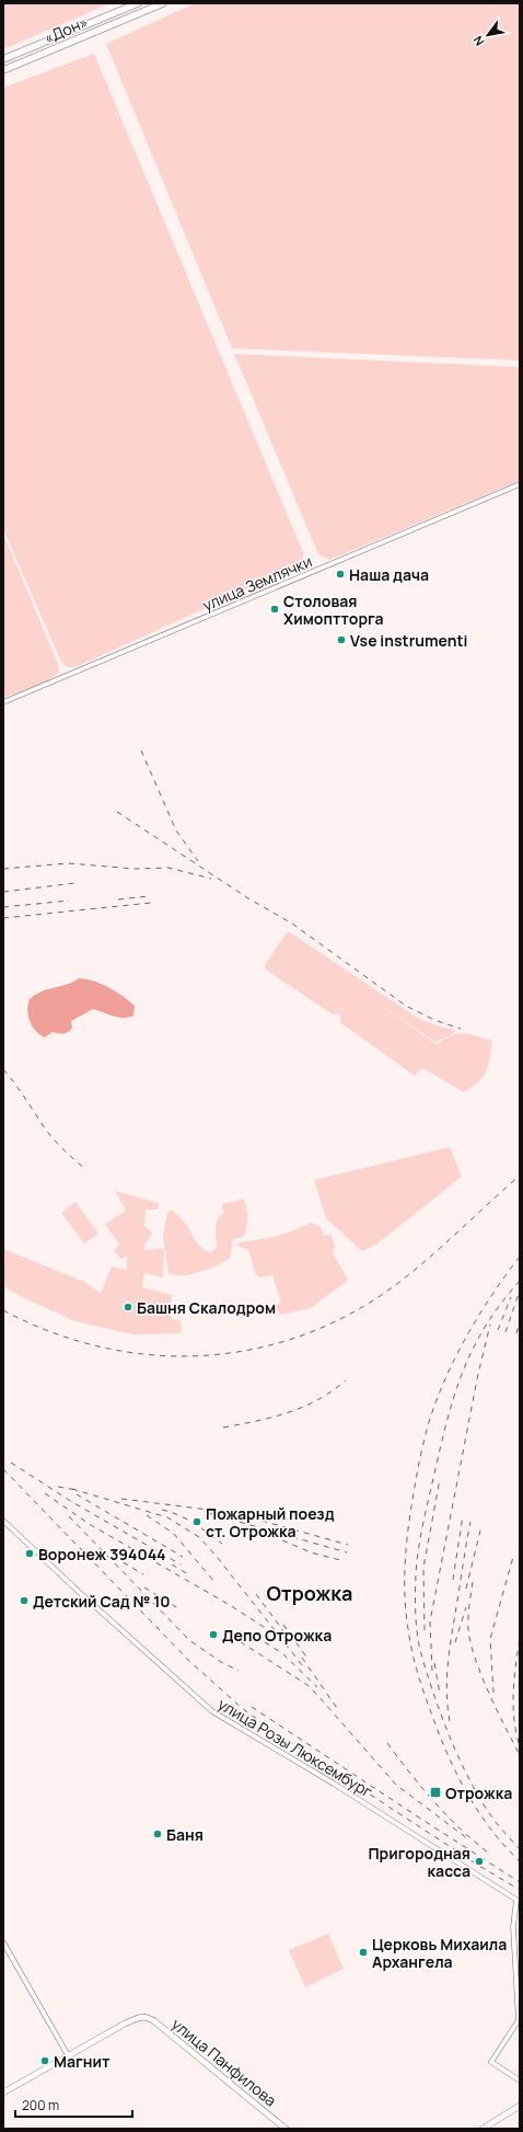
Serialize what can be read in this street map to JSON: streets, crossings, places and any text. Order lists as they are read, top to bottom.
{
  "streets": {
    "highway": ["«Дон»"],
    "main road": ["улица Панфилова"],
    "street": ["улица Землячки", "улица Розы Люксембург"]
  },
  "districts": ["Отрожка"],
  "places": {
    "other": [
      "Наша дача",
      "Столовая Химоптторга",
      "Vse instrumenti",
      "Башня Скалодром",
      "Пожарный поезд ст. Отрожка",
      "Воронеж 394044",
      "Детский Сад № 10",
      "Депо Отрожка",
      "Баня",
      "Пригородная касса",
      "Церковь Михаила Архангела",
      "Магнит"
    ],
    "transit": ["Отрожка"]
  },
  "scale_bar": "200 m",
  "north": "bottom left"
}
